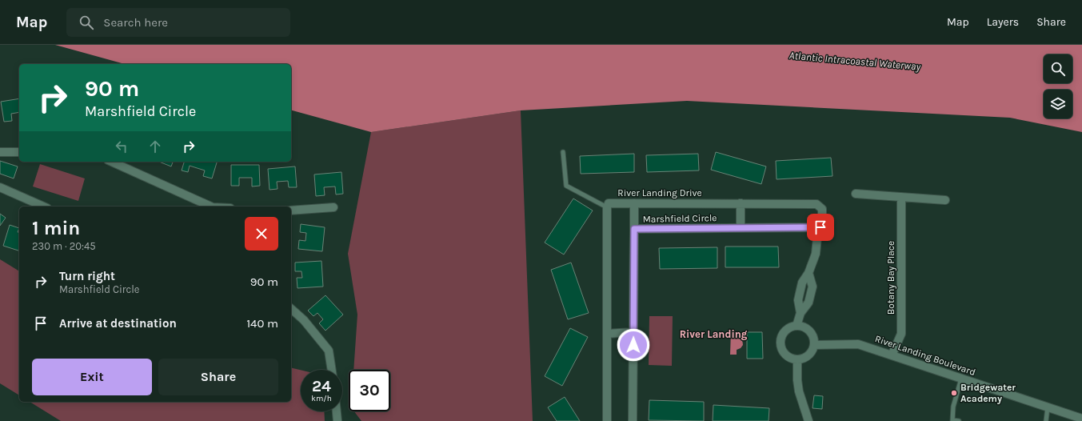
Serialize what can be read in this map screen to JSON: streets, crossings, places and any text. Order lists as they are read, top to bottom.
{
  "streets": {
    "street": [
      "River Landing Drive",
      "Marshfield Circle",
      "Botany Bay Place",
      "River Landing Boulevard"
    ]
  },
  "crossings": [
    ["River Landing Drive", "Marshfield Circle"],
    ["River Landing Drive", "River Landing Boulevard"],
    ["Botany Bay Place", "River Landing Boulevard"]
  ],
  "districts": ["River Landing"],
  "water": ["Atlantic Intracoastal Waterway"],
  "places": ["Bridgewater Academy"],
  "page": {
    "header": "Map",
    "search": "Search here",
    "nav": ["Map", "Layers", "Share"],
    "turn": ["90 m", "Marshfield Circle"],
    "heading": ["1 min", "230 m · 20:45"],
    "list": [
      {
        "name": "Turn right",
        "note": "Marshfield Circle",
        "value": "90 m"
      },
      {
        "name": "Arrive at destination",
        "value": "140 m"
      }
    ],
    "buttons": ["Exit", "Share"],
    "speed": "24 km/h",
    "limit": "30"
  }
}
